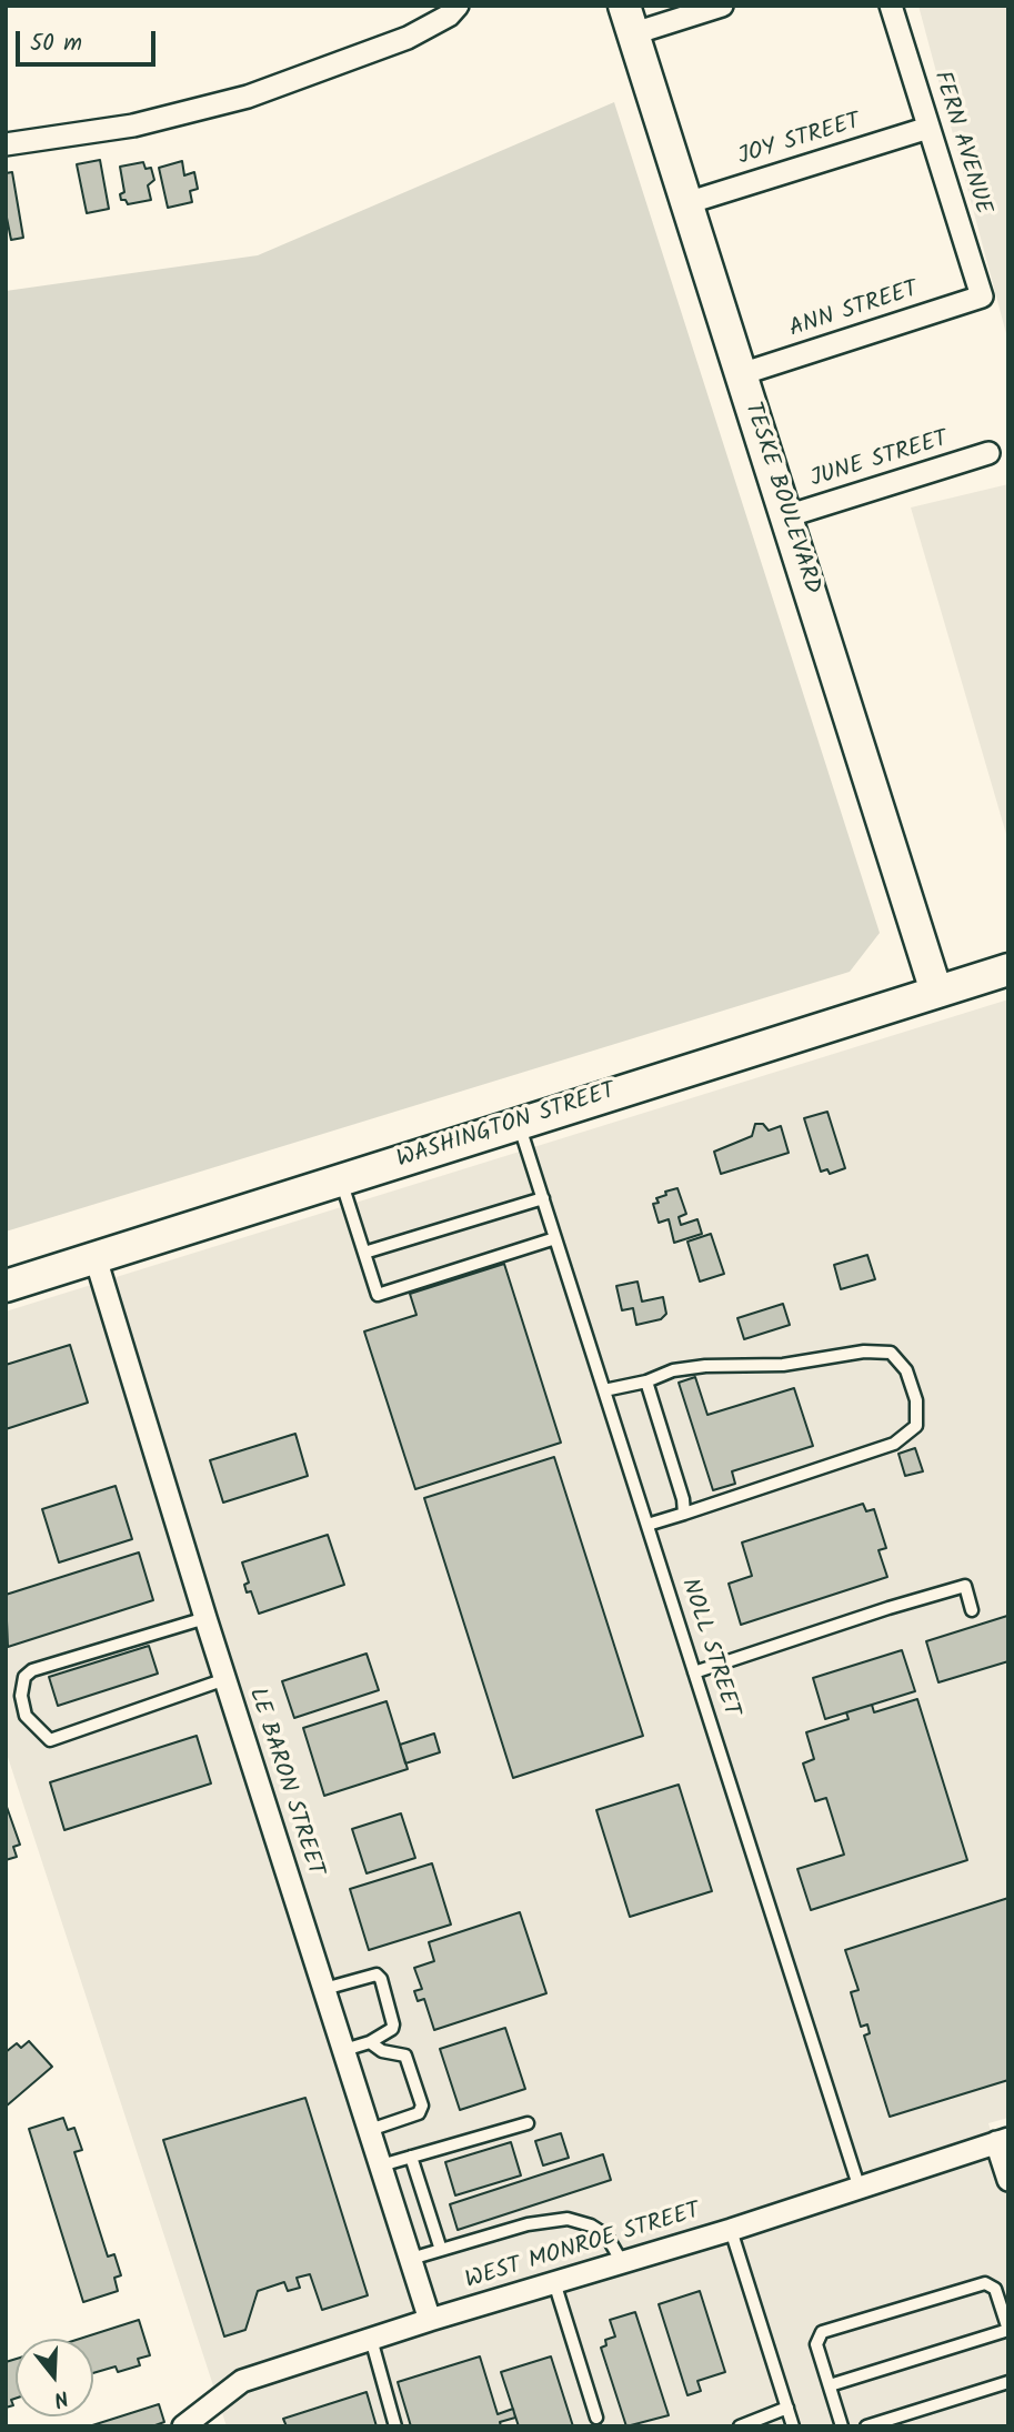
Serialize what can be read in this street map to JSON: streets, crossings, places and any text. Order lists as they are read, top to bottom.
{
  "streets": {
    "main road": ["TESKE BOULEVARD", "WASHINGTON STREET"],
    "street": [
      "JOY STREET",
      "FERN AVENUE",
      "ANN STREET",
      "JUNE STREET",
      "LE BARON STREET",
      "WEST MONROE STREET"
    ],
    "lane": ["NOLL STREET"]
  },
  "crossings": [
    ["JOY STREET", "FERN AVENUE"],
    ["JOY STREET", "TESKE BOULEVARD"],
    ["FERN AVENUE", "ANN STREET"],
    ["ANN STREET", "TESKE BOULEVARD"],
    ["JUNE STREET", "TESKE BOULEVARD"],
    ["TESKE BOULEVARD", "WASHINGTON STREET"],
    ["WASHINGTON STREET", "NOLL STREET"],
    ["WASHINGTON STREET", "LE BARON STREET"],
    ["NOLL STREET", "WEST MONROE STREET"],
    ["LE BARON STREET", "WEST MONROE STREET"]
  ],
  "scale_bar": "50 m",
  "north": "bottom"
}
